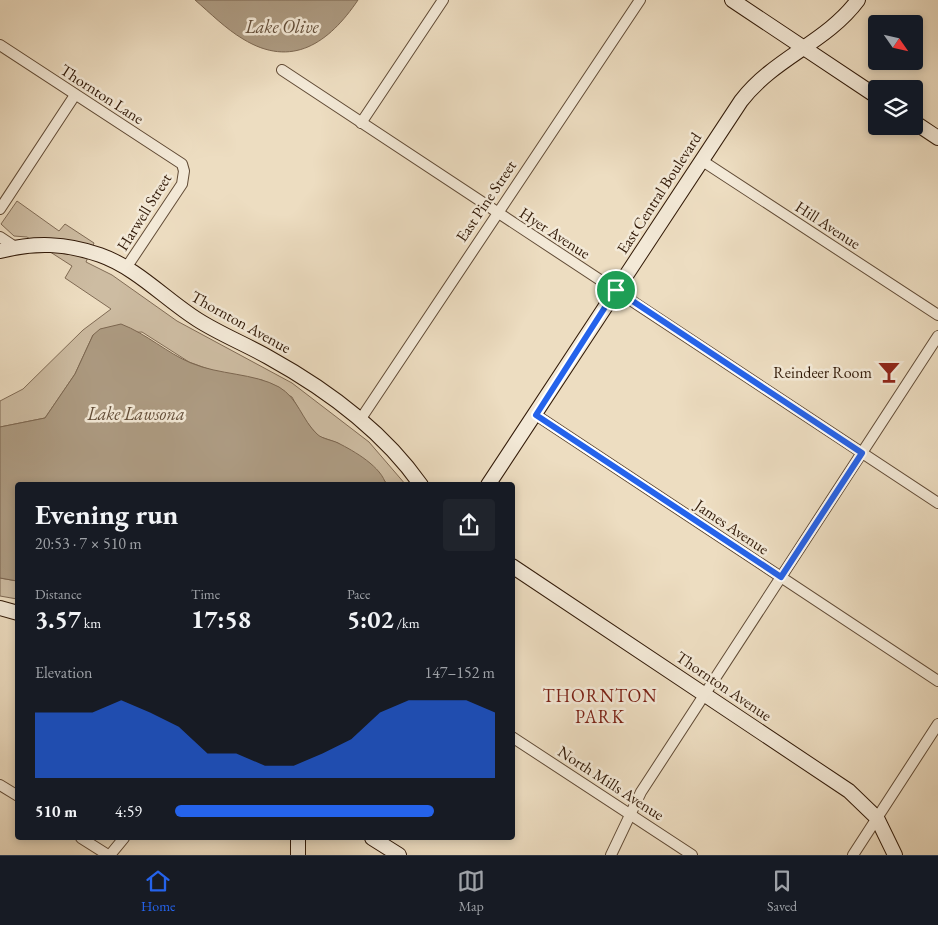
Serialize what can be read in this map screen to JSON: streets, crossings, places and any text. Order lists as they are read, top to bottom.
{
  "streets": {
    "street": [
      "Thornton Lane",
      "East Central Boulevard",
      "East Pine Street",
      "Harwell Street",
      "Hill Avenue",
      "Hyer Avenue",
      "Thornton Avenue",
      "James Avenue",
      "North Mills Avenue"
    ]
  },
  "crossings": [
    ["Thornton Lane", "Harwell Street"],
    ["East Central Boulevard", "Hill Avenue"],
    ["East Central Boulevard", "Hyer Avenue"],
    ["East Central Boulevard", "James Avenue"],
    ["East Pine Street", "Hyer Avenue"],
    ["East Pine Street", "Thornton Avenue"],
    ["Harwell Street", "Thornton Avenue"]
  ],
  "districts": ["THORNTON PARK"],
  "water": ["Lake Olive", "Lake Lawsona"],
  "places": {
    "bar": ["Reindeer Room"]
  },
  "north": "bottom right",
  "page": {
    "heading": ["Evening run", "20:53 · 7 × 510 m"],
    "stats": [
      ["Distance", "3.57 km"],
      ["Time", "17:58"],
      ["Pace", "5:02 /km"]
    ],
    "chart": ["Elevation", "147–152 m"],
    "list": [
      {
        "name": "510 m",
        "note": "4:59"
      }
    ],
    "tabs": ["Home", "Map", "Saved"]
  }
}
